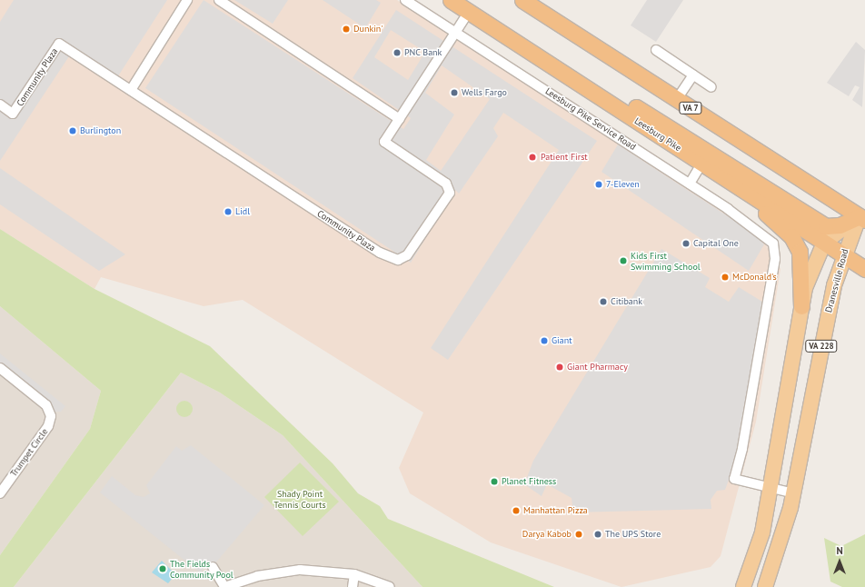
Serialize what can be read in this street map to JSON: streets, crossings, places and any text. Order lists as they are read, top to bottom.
{
  "streets": {
    "highway": ["VA 7", "Leesburg Pike"],
    "main road": ["Dranesville Road", "VA 228"],
    "street": ["Community Plaza", "Leesburg Pike Service Road", "Trumpet Circle"]
  },
  "crossings": [
    ["Community Plaza", "Leesburg Pike Service Road"],
    ["Community Plaza", "Leesburg Pike"],
    ["VA 7", "Dranesville Road"],
    ["VA 7", "VA 228"],
    ["Leesburg Pike Service Road", "VA 228"],
    ["Leesburg Pike", "Dranesville Road"],
    ["Leesburg Pike", "VA 228"],
    ["Dranesville Road", "VA 228"]
  ],
  "parks": ["Shady Point Tennis Courts"],
  "places": [
    "Dunkin'",
    "PNC Bank",
    "Wells Fargo",
    "Burlington",
    "Patient First",
    "7-Eleven",
    "Lidl",
    "Capital One",
    "Kids First Swimming School",
    "McDonald's",
    "Citibank",
    "Giant",
    "Giant Pharmacy",
    "Planet Fitness",
    "Manhattan Pizza",
    "Darya Kabob",
    "The UPS Store",
    "The Fields Community Pool"
  ],
  "north": "top"
}
